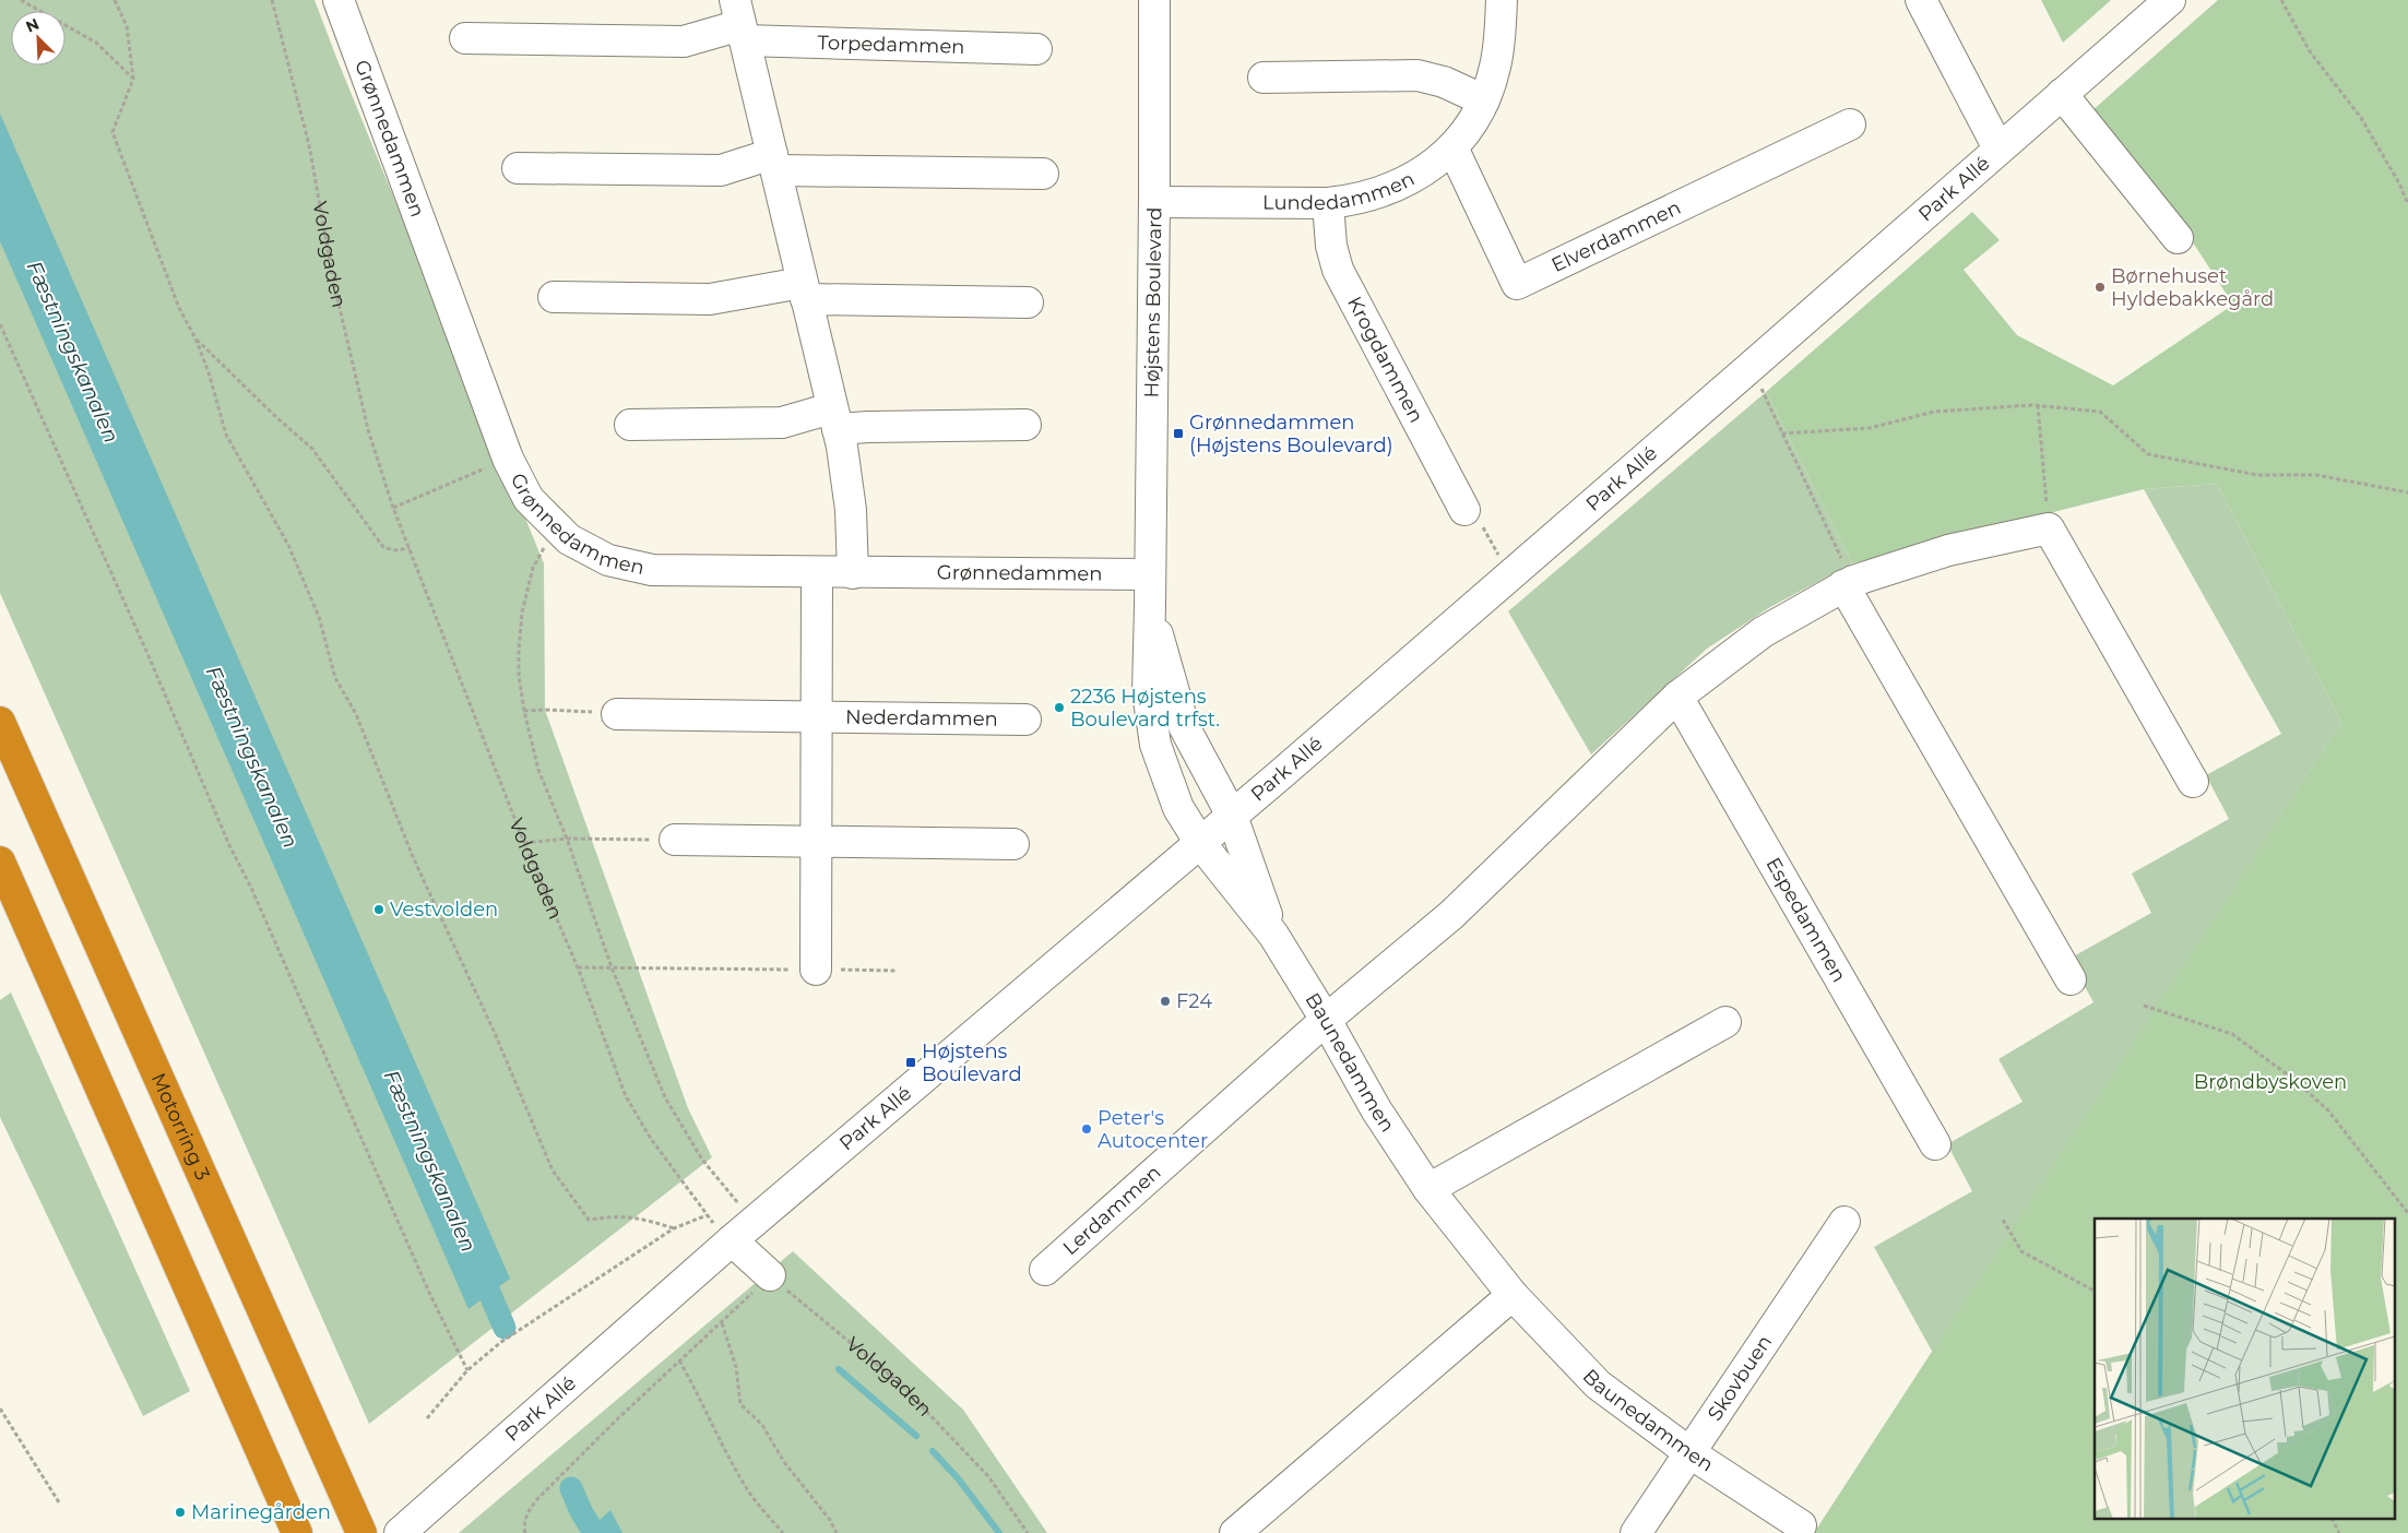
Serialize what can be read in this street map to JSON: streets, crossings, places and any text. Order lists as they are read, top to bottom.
{
  "streets": {
    "highway": ["Motorring 3"],
    "street": [
      "Torpedammen",
      "Grønnedammen",
      "Lundedammen",
      "Park Allé",
      "Elverdammen",
      "Højstens Boulevard",
      "Krogdammen",
      "Nederdammen",
      "Espedammen",
      "Baunedammen",
      "Lerdammen",
      "Skovbuen"
    ],
    "path": ["Voldgaden"]
  },
  "crossings": [
    ["Grønnedammen", "Højstens Boulevard"],
    ["Grønnedammen", "Nederdammen"],
    ["Lundedammen", "Elverdammen"],
    ["Lundedammen", "Højstens Boulevard"],
    ["Lundedammen", "Krogdammen"],
    ["Park Allé", "Højstens Boulevard"],
    ["Park Allé", "Baunedammen"],
    ["Højstens Boulevard", "Baunedammen"],
    ["Baunedammen", "Lerdammen"],
    ["Baunedammen", "Skovbuen"]
  ],
  "water": ["Fæstningskanalen"],
  "parks": ["Brøndbyskoven"],
  "places": {
    "other": [
      "Børnehuset Hyldebakkegård",
      "2236 Højstens Boulevard trfst.",
      "Vestvolden",
      "F24",
      "Peter's Autocenter",
      "Marinegården"
    ],
    "transit": ["Grønnedammen (Højstens Boulevard)", "Højstens Boulevard"]
  },
  "north": "top left"
}
